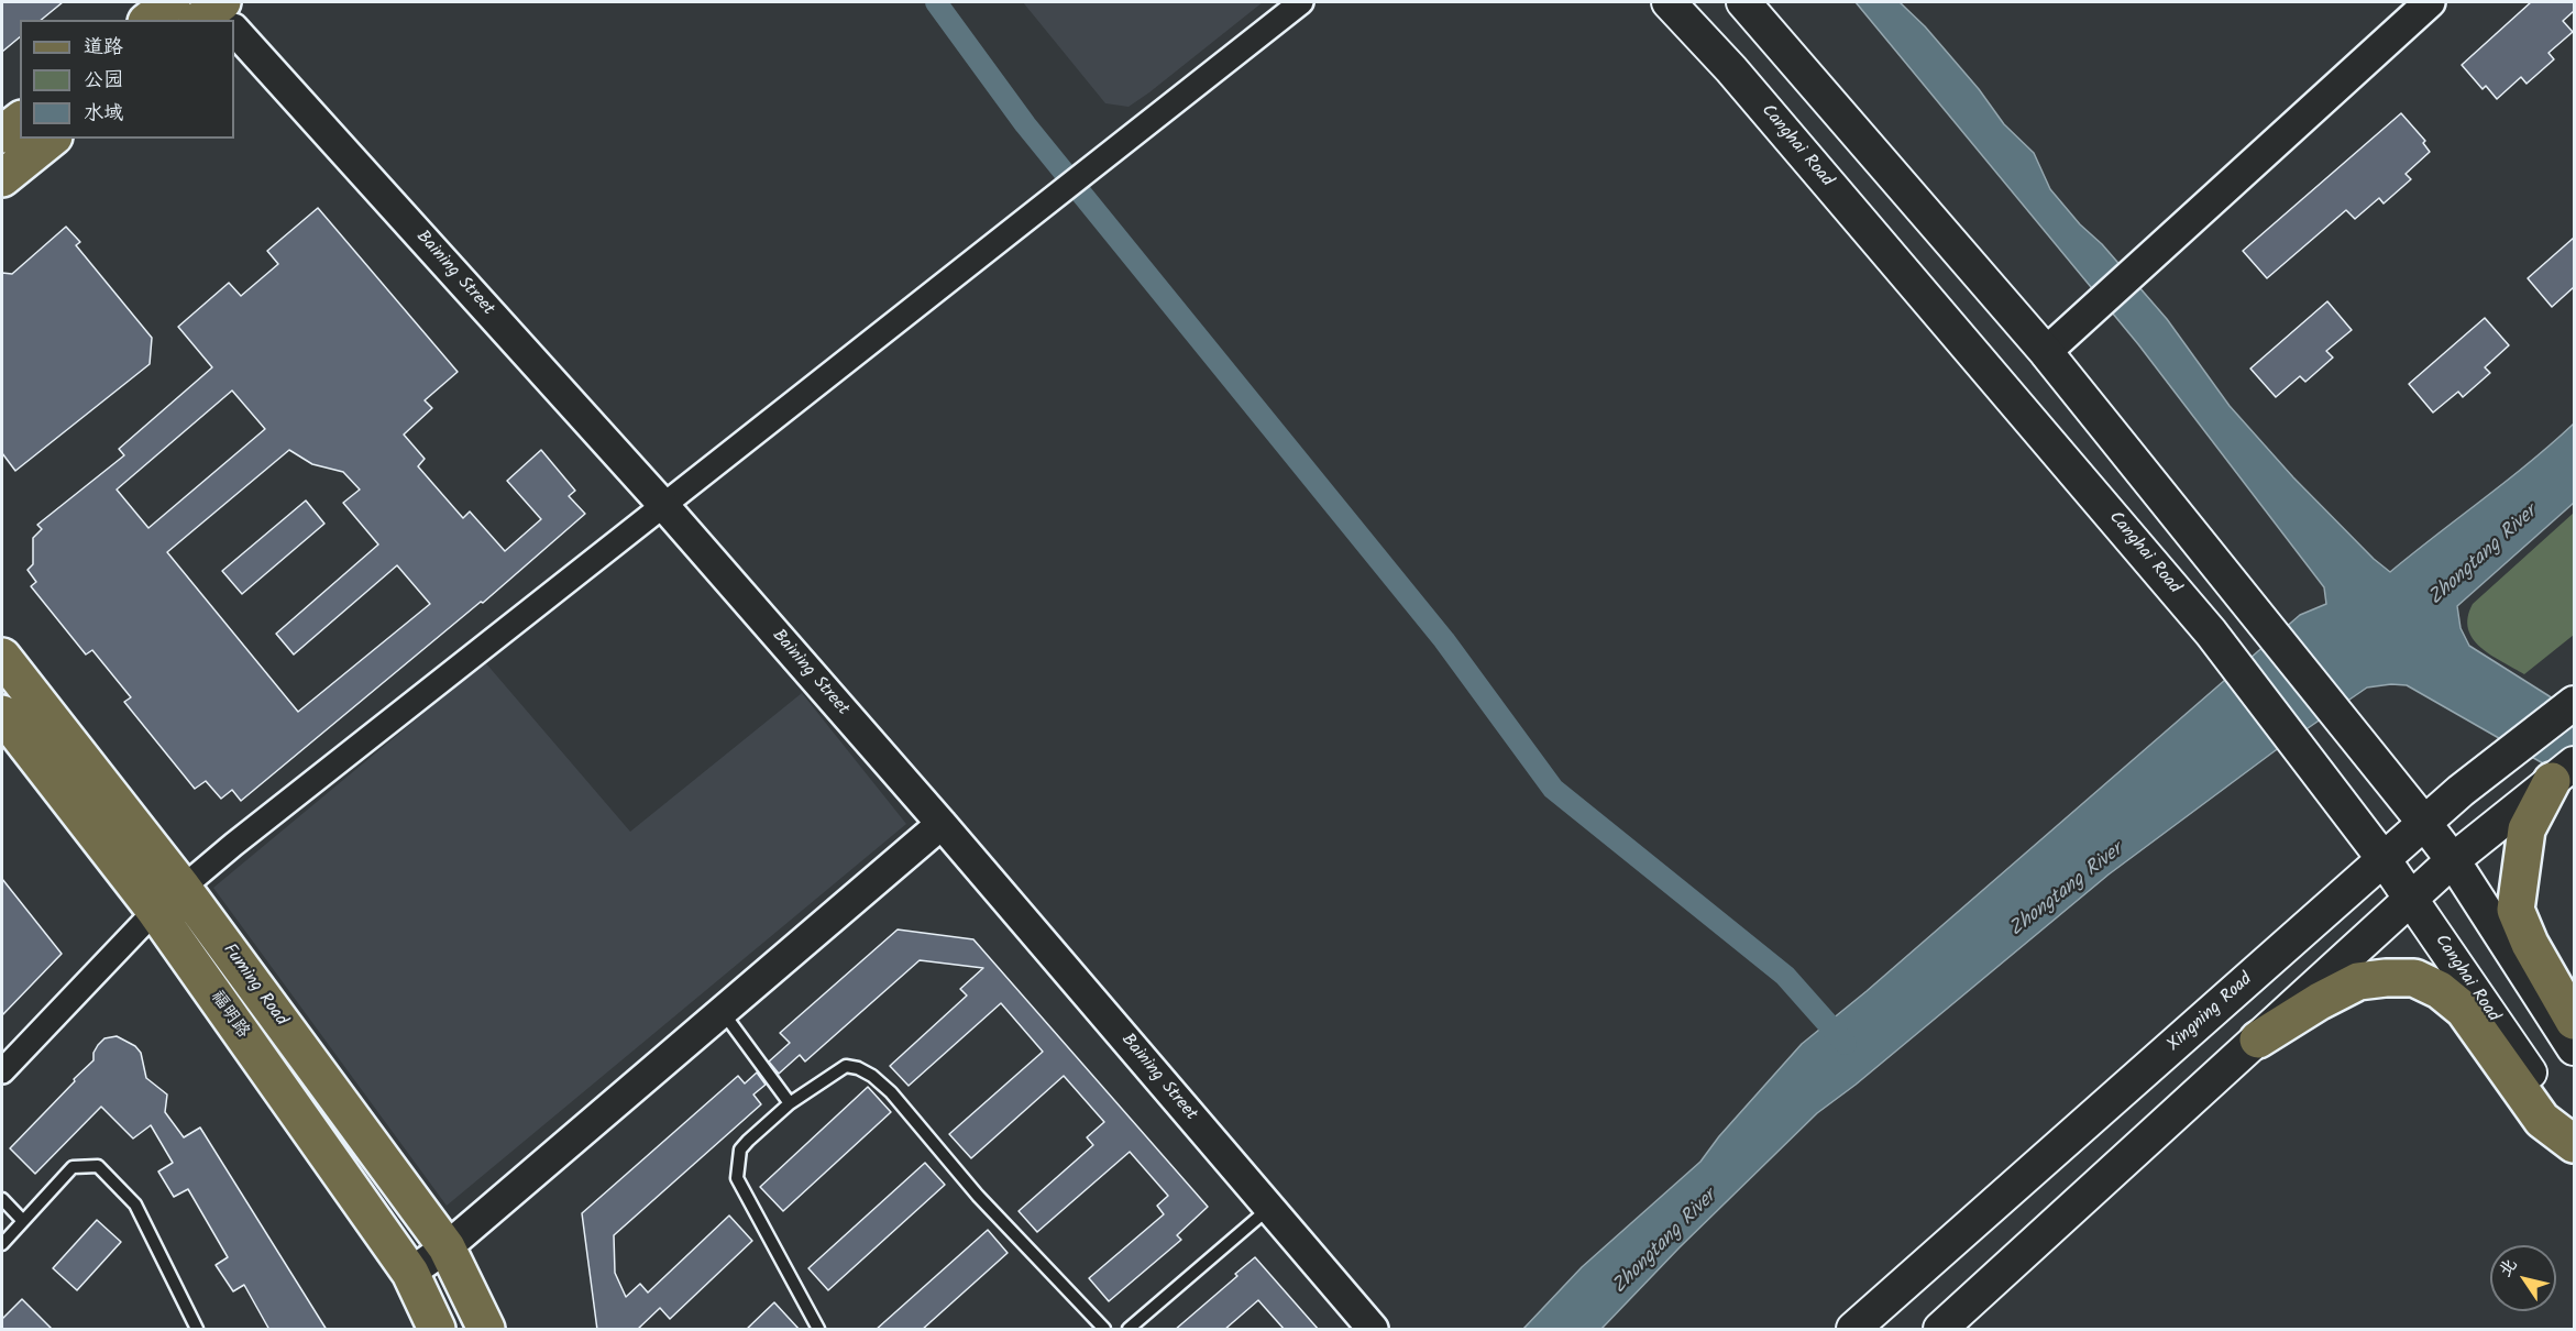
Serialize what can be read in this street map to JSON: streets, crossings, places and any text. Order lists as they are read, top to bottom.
{
  "streets": {
    "main road": [
      "Canghai Road",
      "Fuming Road",
      "Xingning Road",
      "福明路"
    ],
    "street": ["Baining Street"]
  },
  "crossings": [
    ["Canghai Road", "Xingning Road"]
  ],
  "water": ["Zhongtang River"],
  "legend": ["道路", "公园", "水域"],
  "north": "top left"
}
